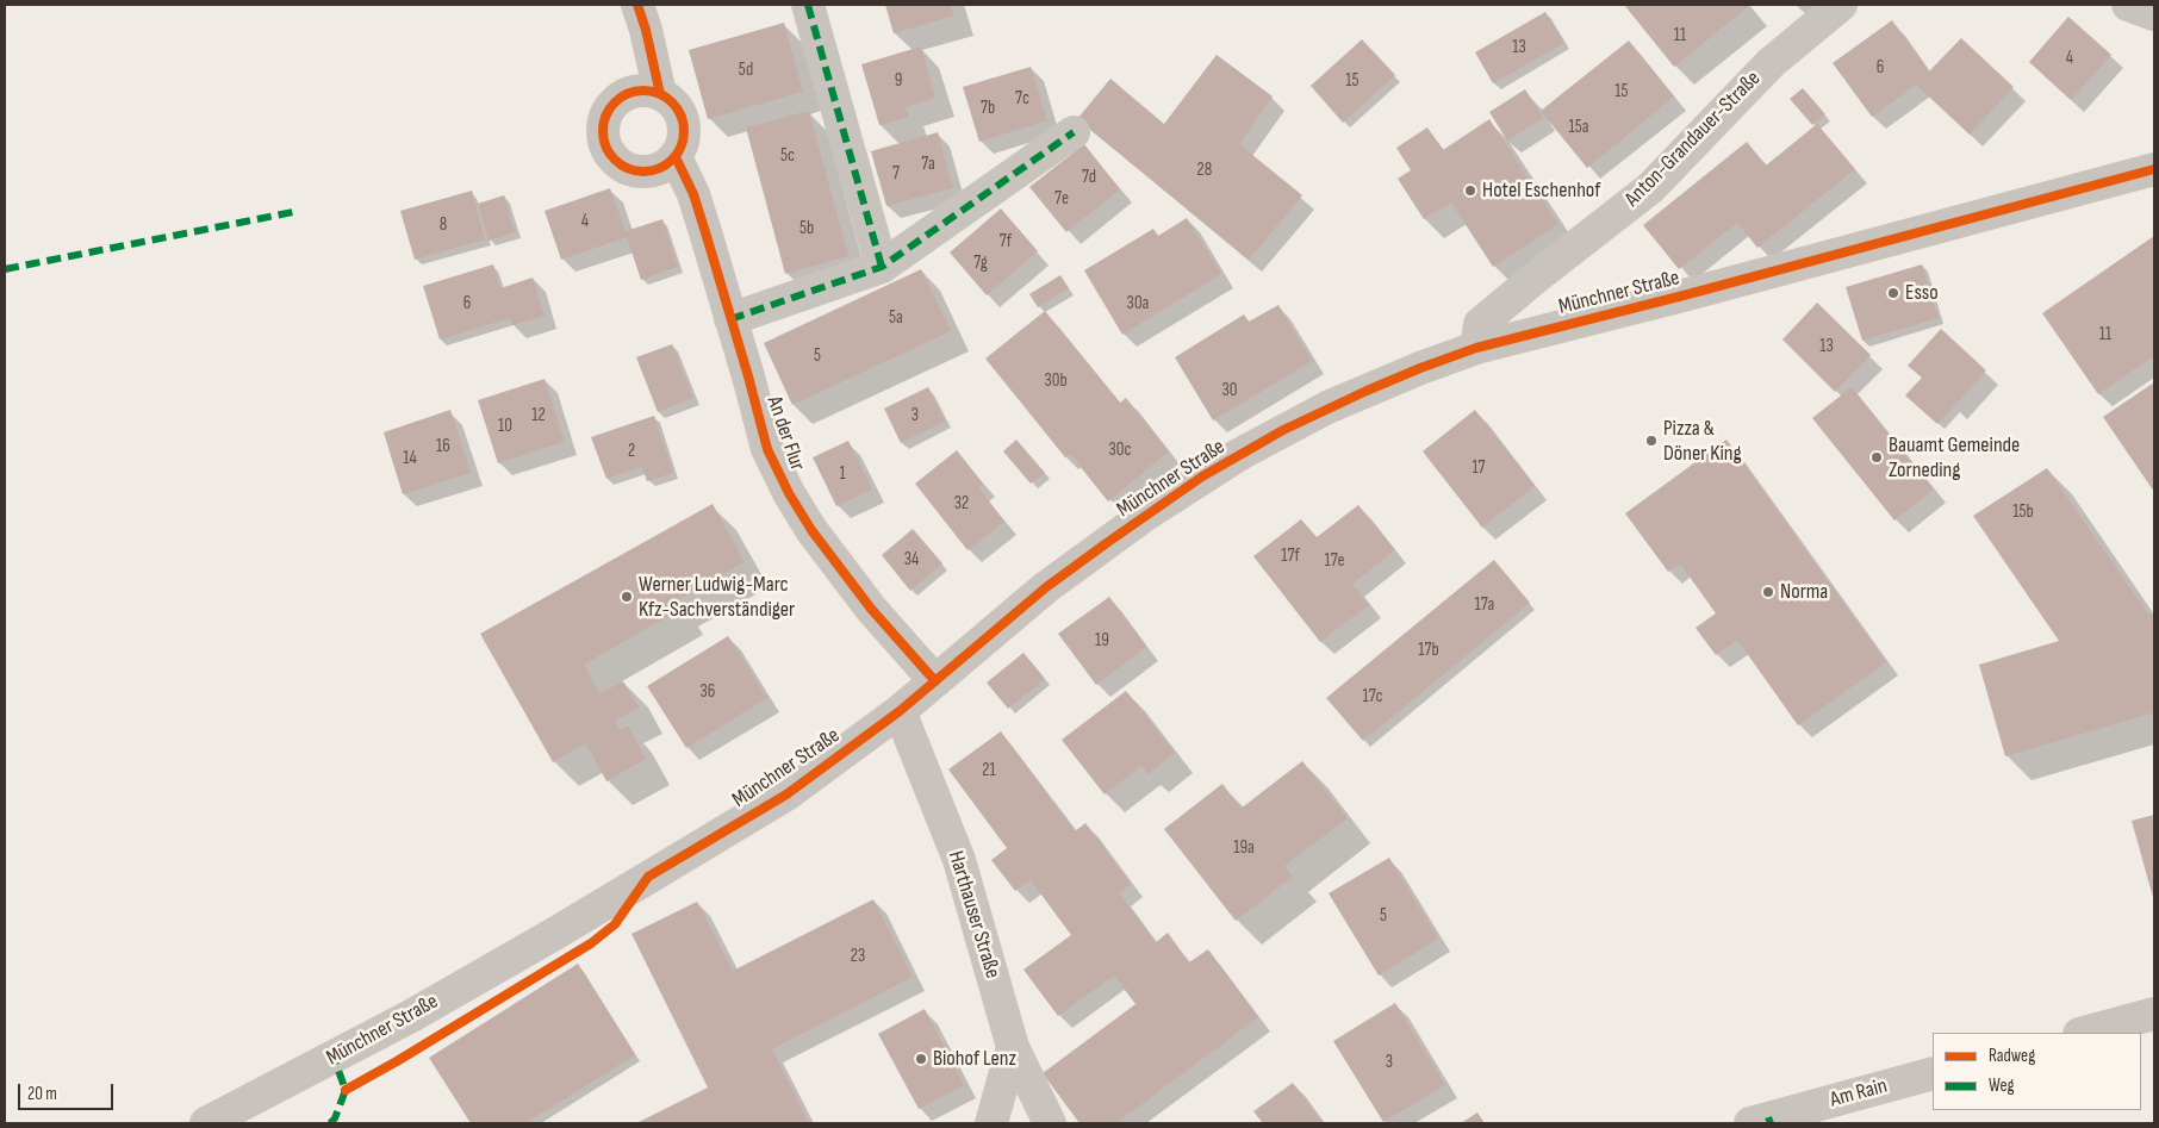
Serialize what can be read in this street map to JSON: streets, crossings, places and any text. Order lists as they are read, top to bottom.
{
  "streets": {
    "street": [
      "Anton-Grandauer-Straße",
      "Münchner Straße",
      "An der Flur",
      "Harthauser Straße",
      "Am Rain"
    ]
  },
  "crossings": [
    ["Anton-Grandauer-Straße", "Münchner Straße"],
    ["Münchner Straße", "An der Flur"],
    ["Münchner Straße", "Harthauser Straße"]
  ],
  "places": [
    "Hotel Eschenhof",
    "Esso",
    "Pizza & Döner King",
    "Bauamt Gemeinde Zorneding",
    "Norma",
    "Werner Ludwig-Marc Kfz-Sachverständiger",
    "Biohof Lenz"
  ],
  "house_numbers": [
    "11",
    "13",
    "4",
    "6",
    "5d",
    "9",
    "15",
    "15",
    "7c",
    "7b",
    "15a",
    "5c",
    "7a",
    "28",
    "7",
    "7d",
    "7e",
    "4",
    "8",
    "5b",
    "7f",
    "7g",
    "6",
    "30a",
    "5a",
    "11",
    "13",
    "5",
    "30b",
    "30",
    "12",
    "3",
    "10",
    "16",
    "30c",
    "2",
    "14",
    "17",
    "1",
    "32",
    "15b",
    "17f",
    "34",
    "17e",
    "17a",
    "19",
    "17b",
    "36",
    "17c",
    "21",
    "19a",
    "5",
    "23",
    "3"
  ],
  "legend": ["Radweg", "Weg"],
  "scale_bar": "20 m"
}
